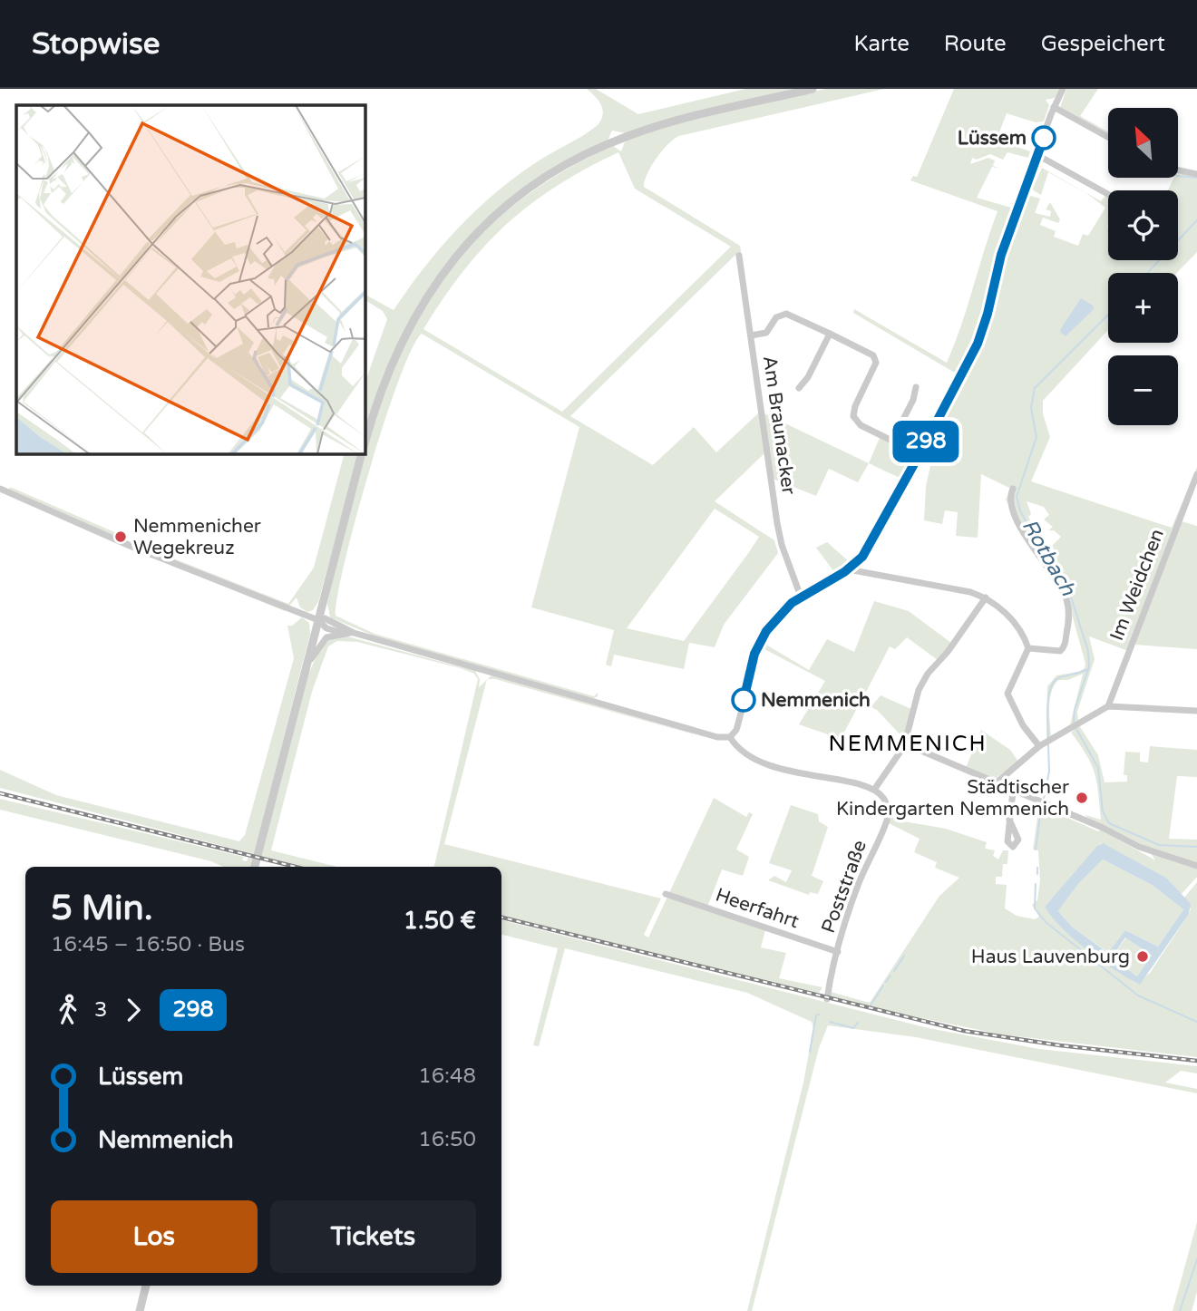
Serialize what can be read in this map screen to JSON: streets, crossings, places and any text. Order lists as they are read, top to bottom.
{
  "streets": {
    "street": [
      "Am Braunacker",
      "Im Weidchen",
      "Poststraße",
      "Heerfahrt"
    ]
  },
  "crossings": [
    ["Poststraße", "Heerfahrt"]
  ],
  "districts": ["NEMMENICH"],
  "water": ["Rotbach"],
  "places": [
    "Lüssem",
    "Nemmenicher Wegekreuz",
    "Nemmenich",
    "Städtischer Kindergarten Nemmenich",
    "Haus Lauvenburg"
  ],
  "lines": ["bus line 298"],
  "north": "top left",
  "page": {
    "header": "Stopwise",
    "nav": ["Karte", "Route", "Gespeichert"],
    "on_map": "298",
    "map_buttons": ["+", "−"],
    "heading": ["5 Min.", "16:45 – 16:50 · Bus", "1.50 €"],
    "legs": ["3", "298"],
    "list": [
      {
        "name": "Lüssem",
        "value": "16:48"
      },
      {
        "name": "Nemmenich",
        "value": "16:50"
      }
    ],
    "buttons": ["Los", "Tickets"]
  }
}
